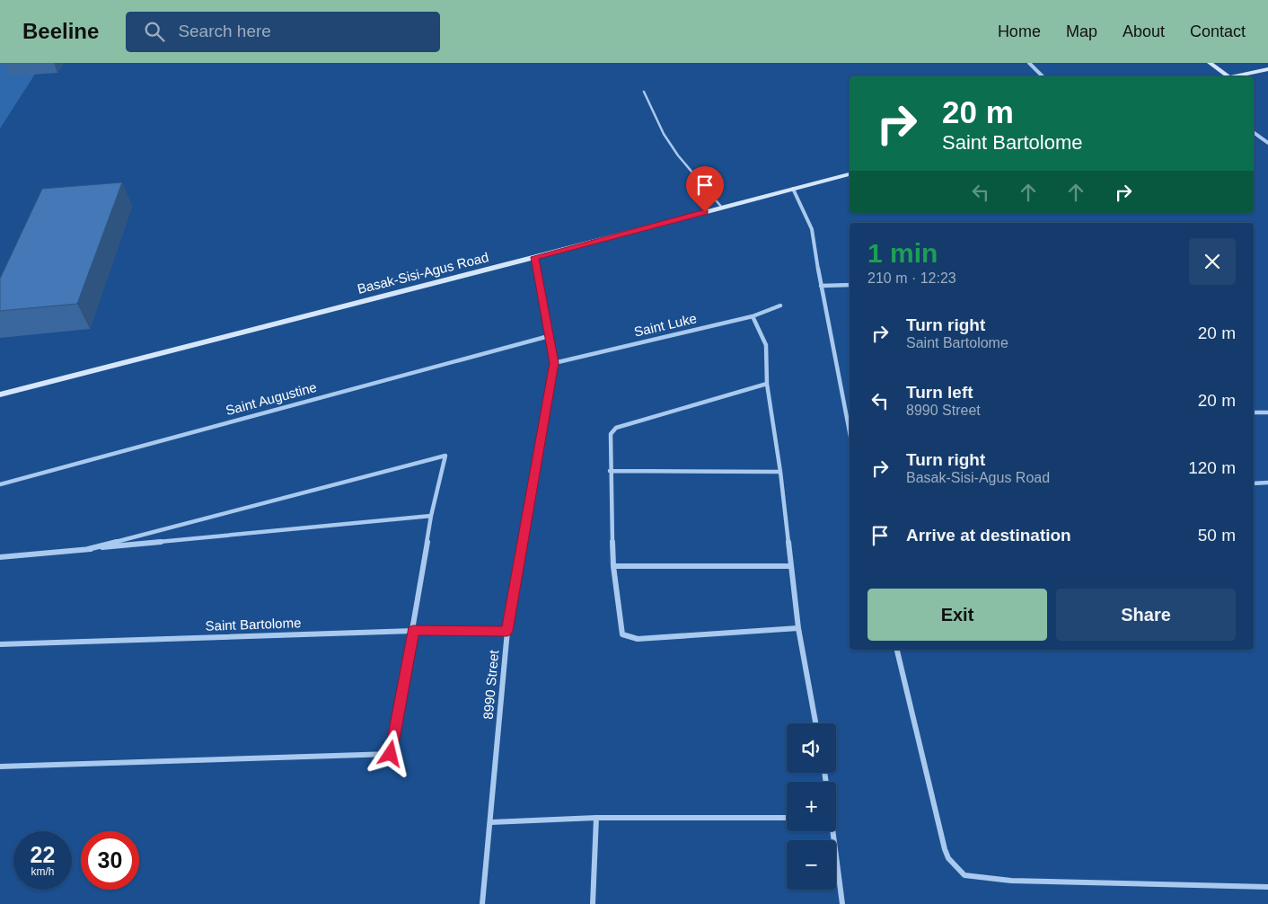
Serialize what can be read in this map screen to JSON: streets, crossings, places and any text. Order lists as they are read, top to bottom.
{
  "streets": {
    "street": [
      "Basak-Sisi-Agus Road",
      "Saint Luke",
      "Saint Augustine",
      "Saint Bartolome",
      "8990 Street"
    ]
  },
  "crossings": [
    ["Basak-Sisi-Agus Road", "8990 Street"],
    ["Saint Luke", "8990 Street"],
    ["Saint Augustine", "8990 Street"],
    ["Saint Bartolome", "8990 Street"]
  ],
  "page": {
    "header": "Beeline",
    "search": "Search here",
    "nav": [
      "Home",
      "Map",
      "About",
      "Contact"
    ],
    "turn": ["20 m", "Saint Bartolome"],
    "heading": ["1 min", "210 m · 12:23"],
    "list": [
      {
        "name": "Turn right",
        "note": "Saint Bartolome",
        "value": "20 m"
      },
      {
        "name": "Turn left",
        "note": "8990 Street",
        "value": "20 m"
      },
      {
        "name": "Turn right",
        "note": "Basak-Sisi-Agus Road",
        "value": "120 m"
      },
      {
        "name": "Arrive at destination",
        "value": "50 m"
      }
    ],
    "buttons": ["Exit", "Share"],
    "map_buttons": ["+", "−"],
    "speed": "22 km/h",
    "limit": "30"
  }
}
